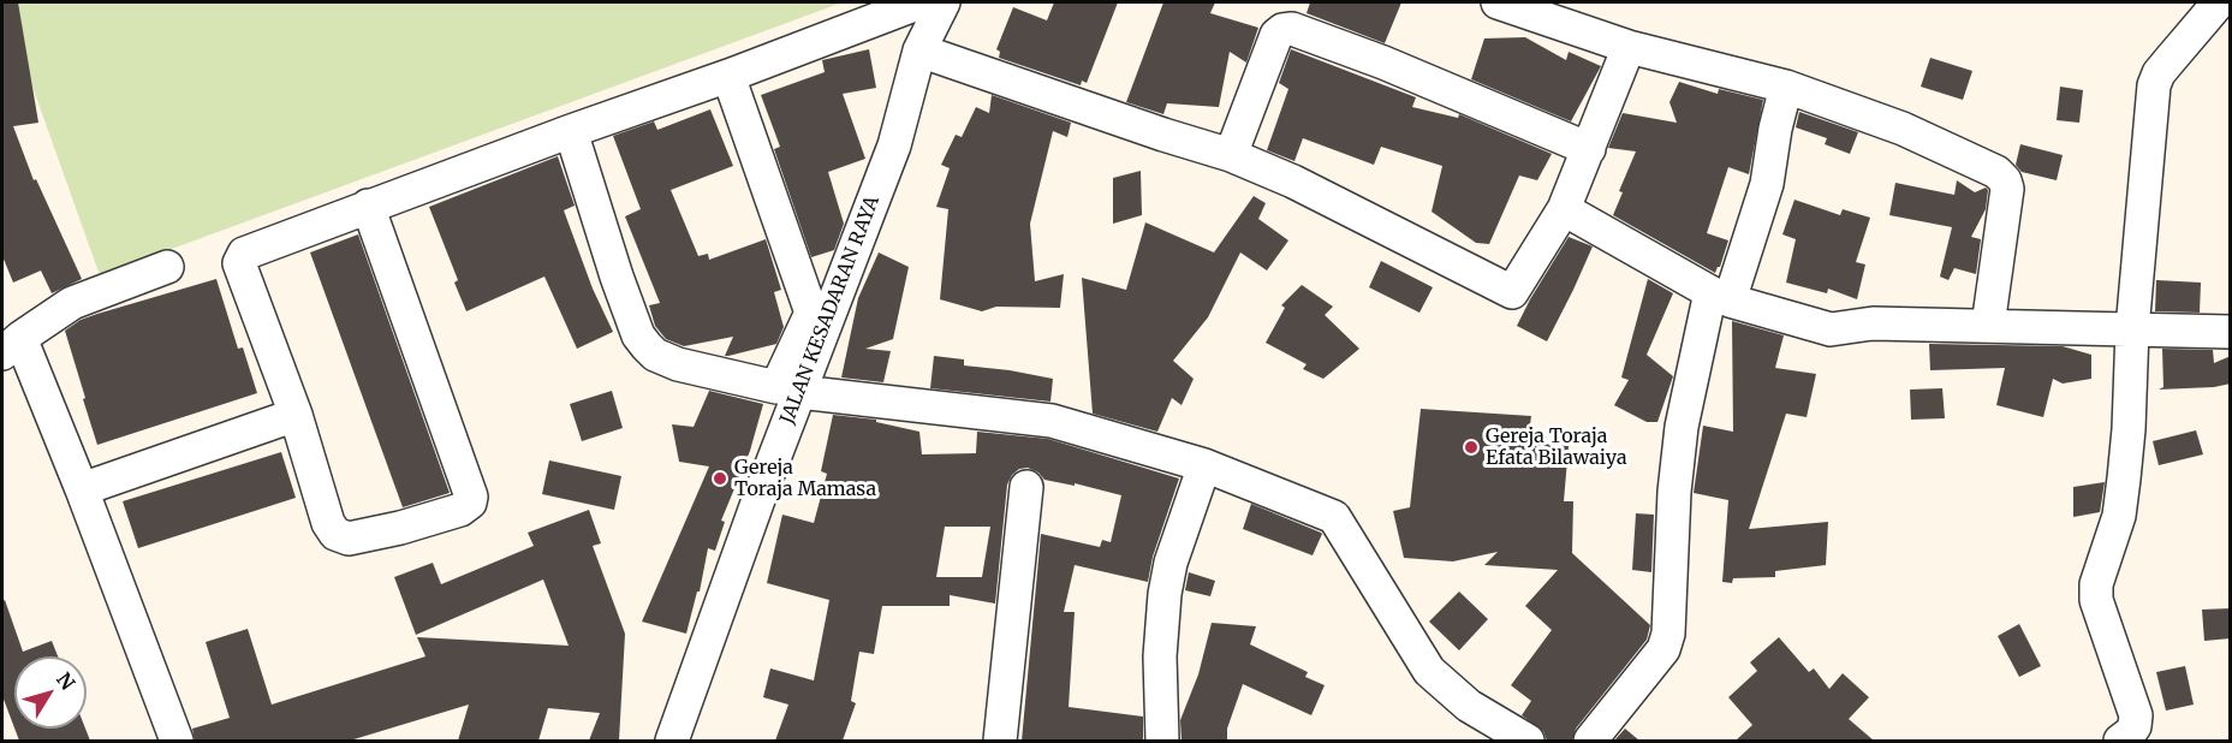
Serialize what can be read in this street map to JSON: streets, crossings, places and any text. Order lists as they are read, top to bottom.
{
  "streets": {
    "street": ["JALAN KESADARAN RAYA"]
  },
  "places": ["Gereja Toraja Efata Bilawaiya", "Gereja Toraja Mamasa"],
  "north": "top right"
}
